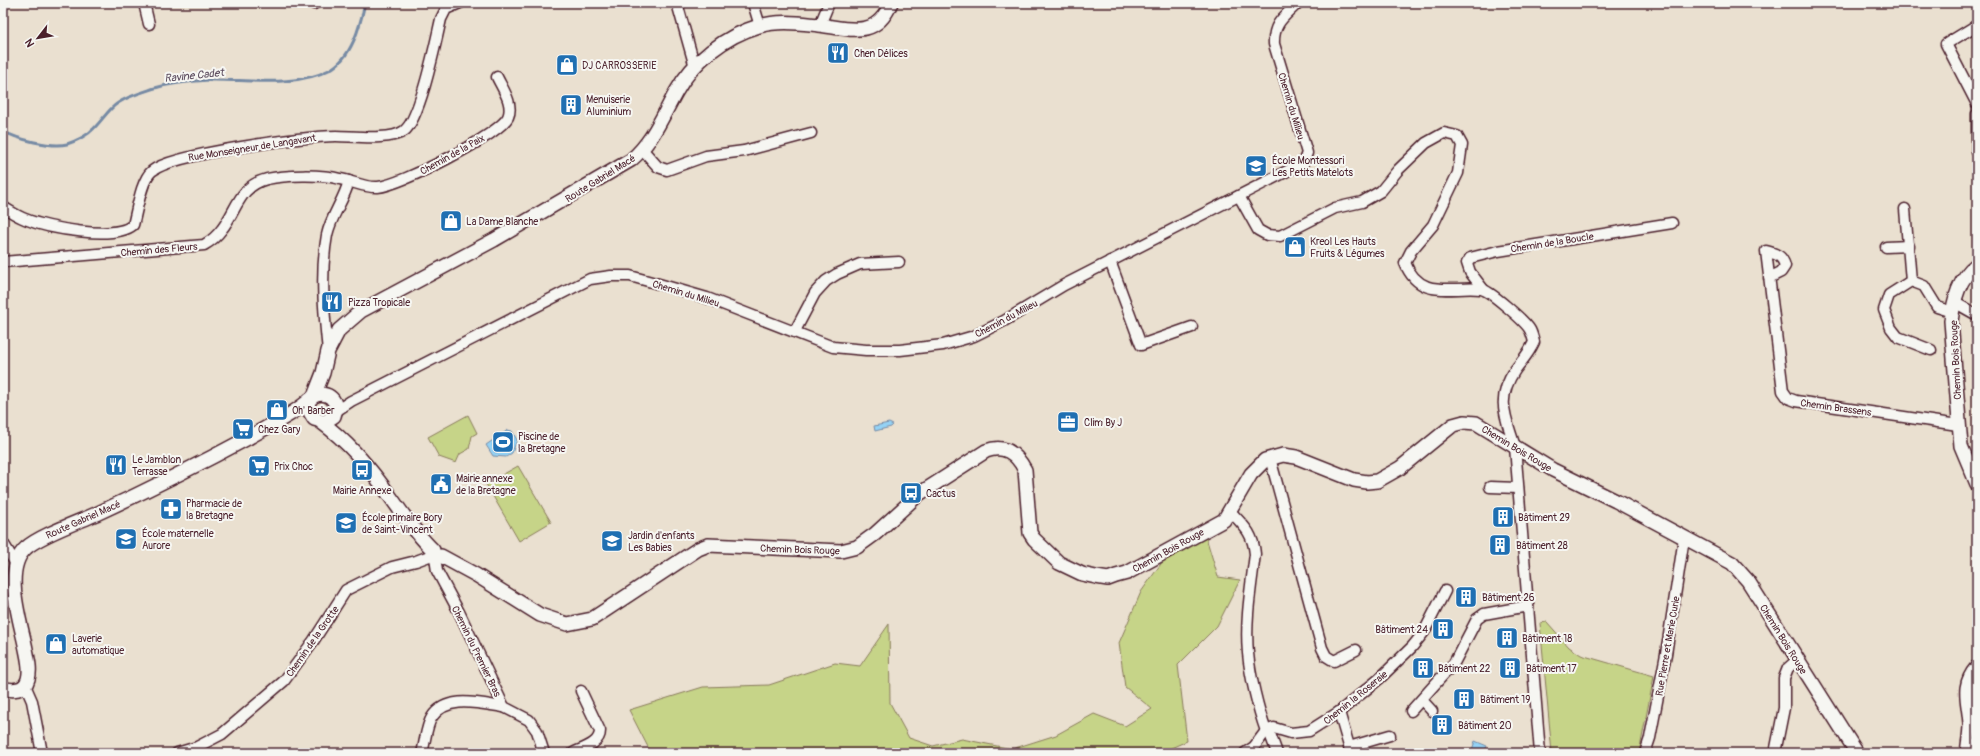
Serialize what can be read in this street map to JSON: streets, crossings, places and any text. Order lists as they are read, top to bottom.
{
  "streets": {
    "street": [
      "Chemin du Milieu",
      "Rue Monseigneur de Langavant",
      "Chemin de la Paix",
      "Route Gabriel Macé",
      "Chemin de la Boucle",
      "Chemin des Fleurs",
      "Chemin Bois Rouge",
      "Chemin Brassens",
      "Chemin de la Grotte",
      "Rue Pierre et Marie Curie",
      "Chemin du Premier Bras",
      "Chemin la Roseraie"
    ]
  },
  "crossings": [
    ["Chemin du Milieu", "Route Gabriel Macé"],
    ["Chemin du Milieu", "Chemin Bois Rouge"],
    ["Chemin de la Paix", "Chemin des Fleurs"],
    ["Route Gabriel Macé", "Chemin Bois Rouge"],
    ["Chemin de la Boucle", "Chemin Bois Rouge"],
    ["Chemin Bois Rouge", "Chemin Brassens"],
    ["Chemin Bois Rouge", "Chemin de la Grotte"],
    ["Chemin Bois Rouge", "Rue Pierre et Marie Curie"],
    ["Chemin Bois Rouge", "Chemin du Premier Bras"],
    ["Chemin de la Grotte", "Chemin du Premier Bras"]
  ],
  "water": ["Ravine Cadet"],
  "places": {
    "restaurant": ["Chen Délices", "Pizza Tropicale", "Le Jamblon Terrasse"],
    "shop": [
      "DJ CARROSSERIE",
      "La Dame Blanche",
      "Kreol Les Hauts Fruits & Légumes",
      "Oh' Barber",
      "Laverie automatique"
    ],
    "building": [
      "Menuiserie Aluminium",
      "Bâtiment 29",
      "Bâtiment 28",
      "Bâtiment 26",
      "Bâtiment 24",
      "Bâtiment 18",
      "Bâtiment 22",
      "Bâtiment 17",
      "Bâtiment 19",
      "Bâtiment 20"
    ],
    "school or university": [
      "École Montessori Les Petits Matelots",
      "École primaire Bory de Saint-Vincent",
      "École maternelle Aurore",
      "Jardin d'enfants Les Babies"
    ],
    "office": ["Clim By J"],
    "supermarket": ["Chez Gary", "Prix Choc"],
    "sports": ["Piscine de la Bretagne"],
    "bus stop": ["Mairie Annexe", "Cactus"],
    "public building": ["Mairie annexe de la Bretagne"],
    "pharmacy": ["Pharmacie de la Bretagne"]
  },
  "north": "bottom left"
}
